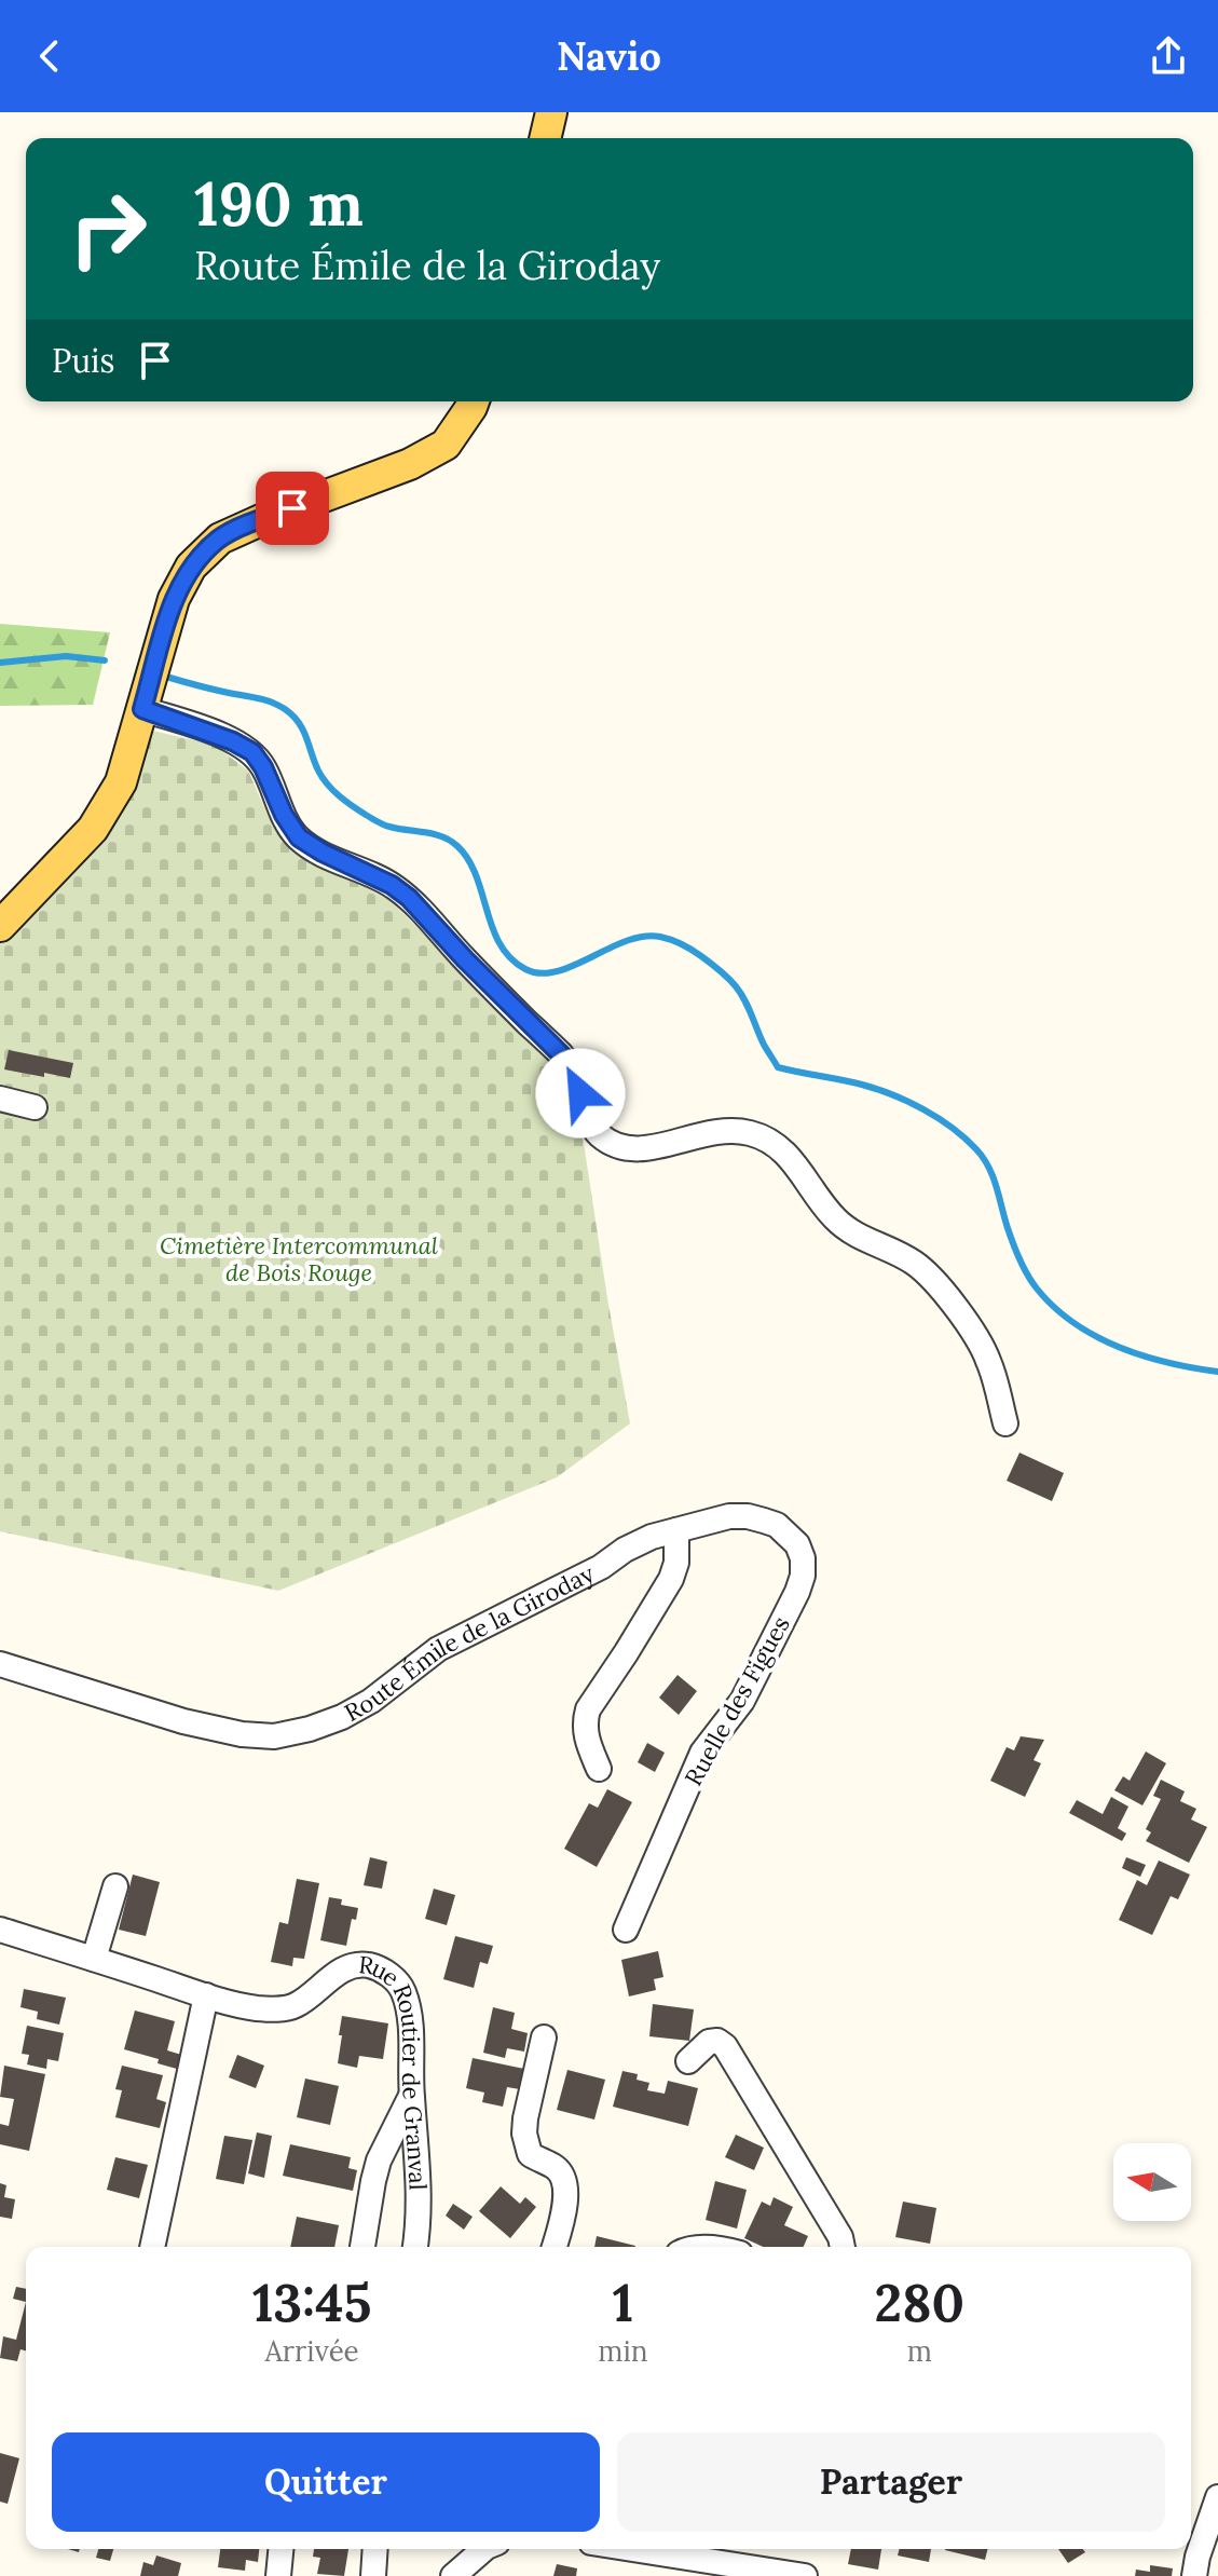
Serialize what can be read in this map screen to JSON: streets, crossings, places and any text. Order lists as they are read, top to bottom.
{
  "streets": {
    "street": ["Route Émile de la Giroday", "Ruelle des Figues", "Rue Routier de Granval"]
  },
  "crossings": [
    ["Route Émile de la Giroday", "Ruelle des Figues"]
  ],
  "parks": ["Cimetière Intercommunal de Bois Rouge"],
  "north": "left",
  "page": {
    "header": "Navio",
    "turn": ["190 m", "Route Émile de la Giroday"],
    "then": "Puis",
    "eta": [
      "13:45",
      "Arrivée",
      "1",
      "min",
      "280",
      "m"
    ],
    "buttons": ["Quitter", "Partager"]
  }
}
